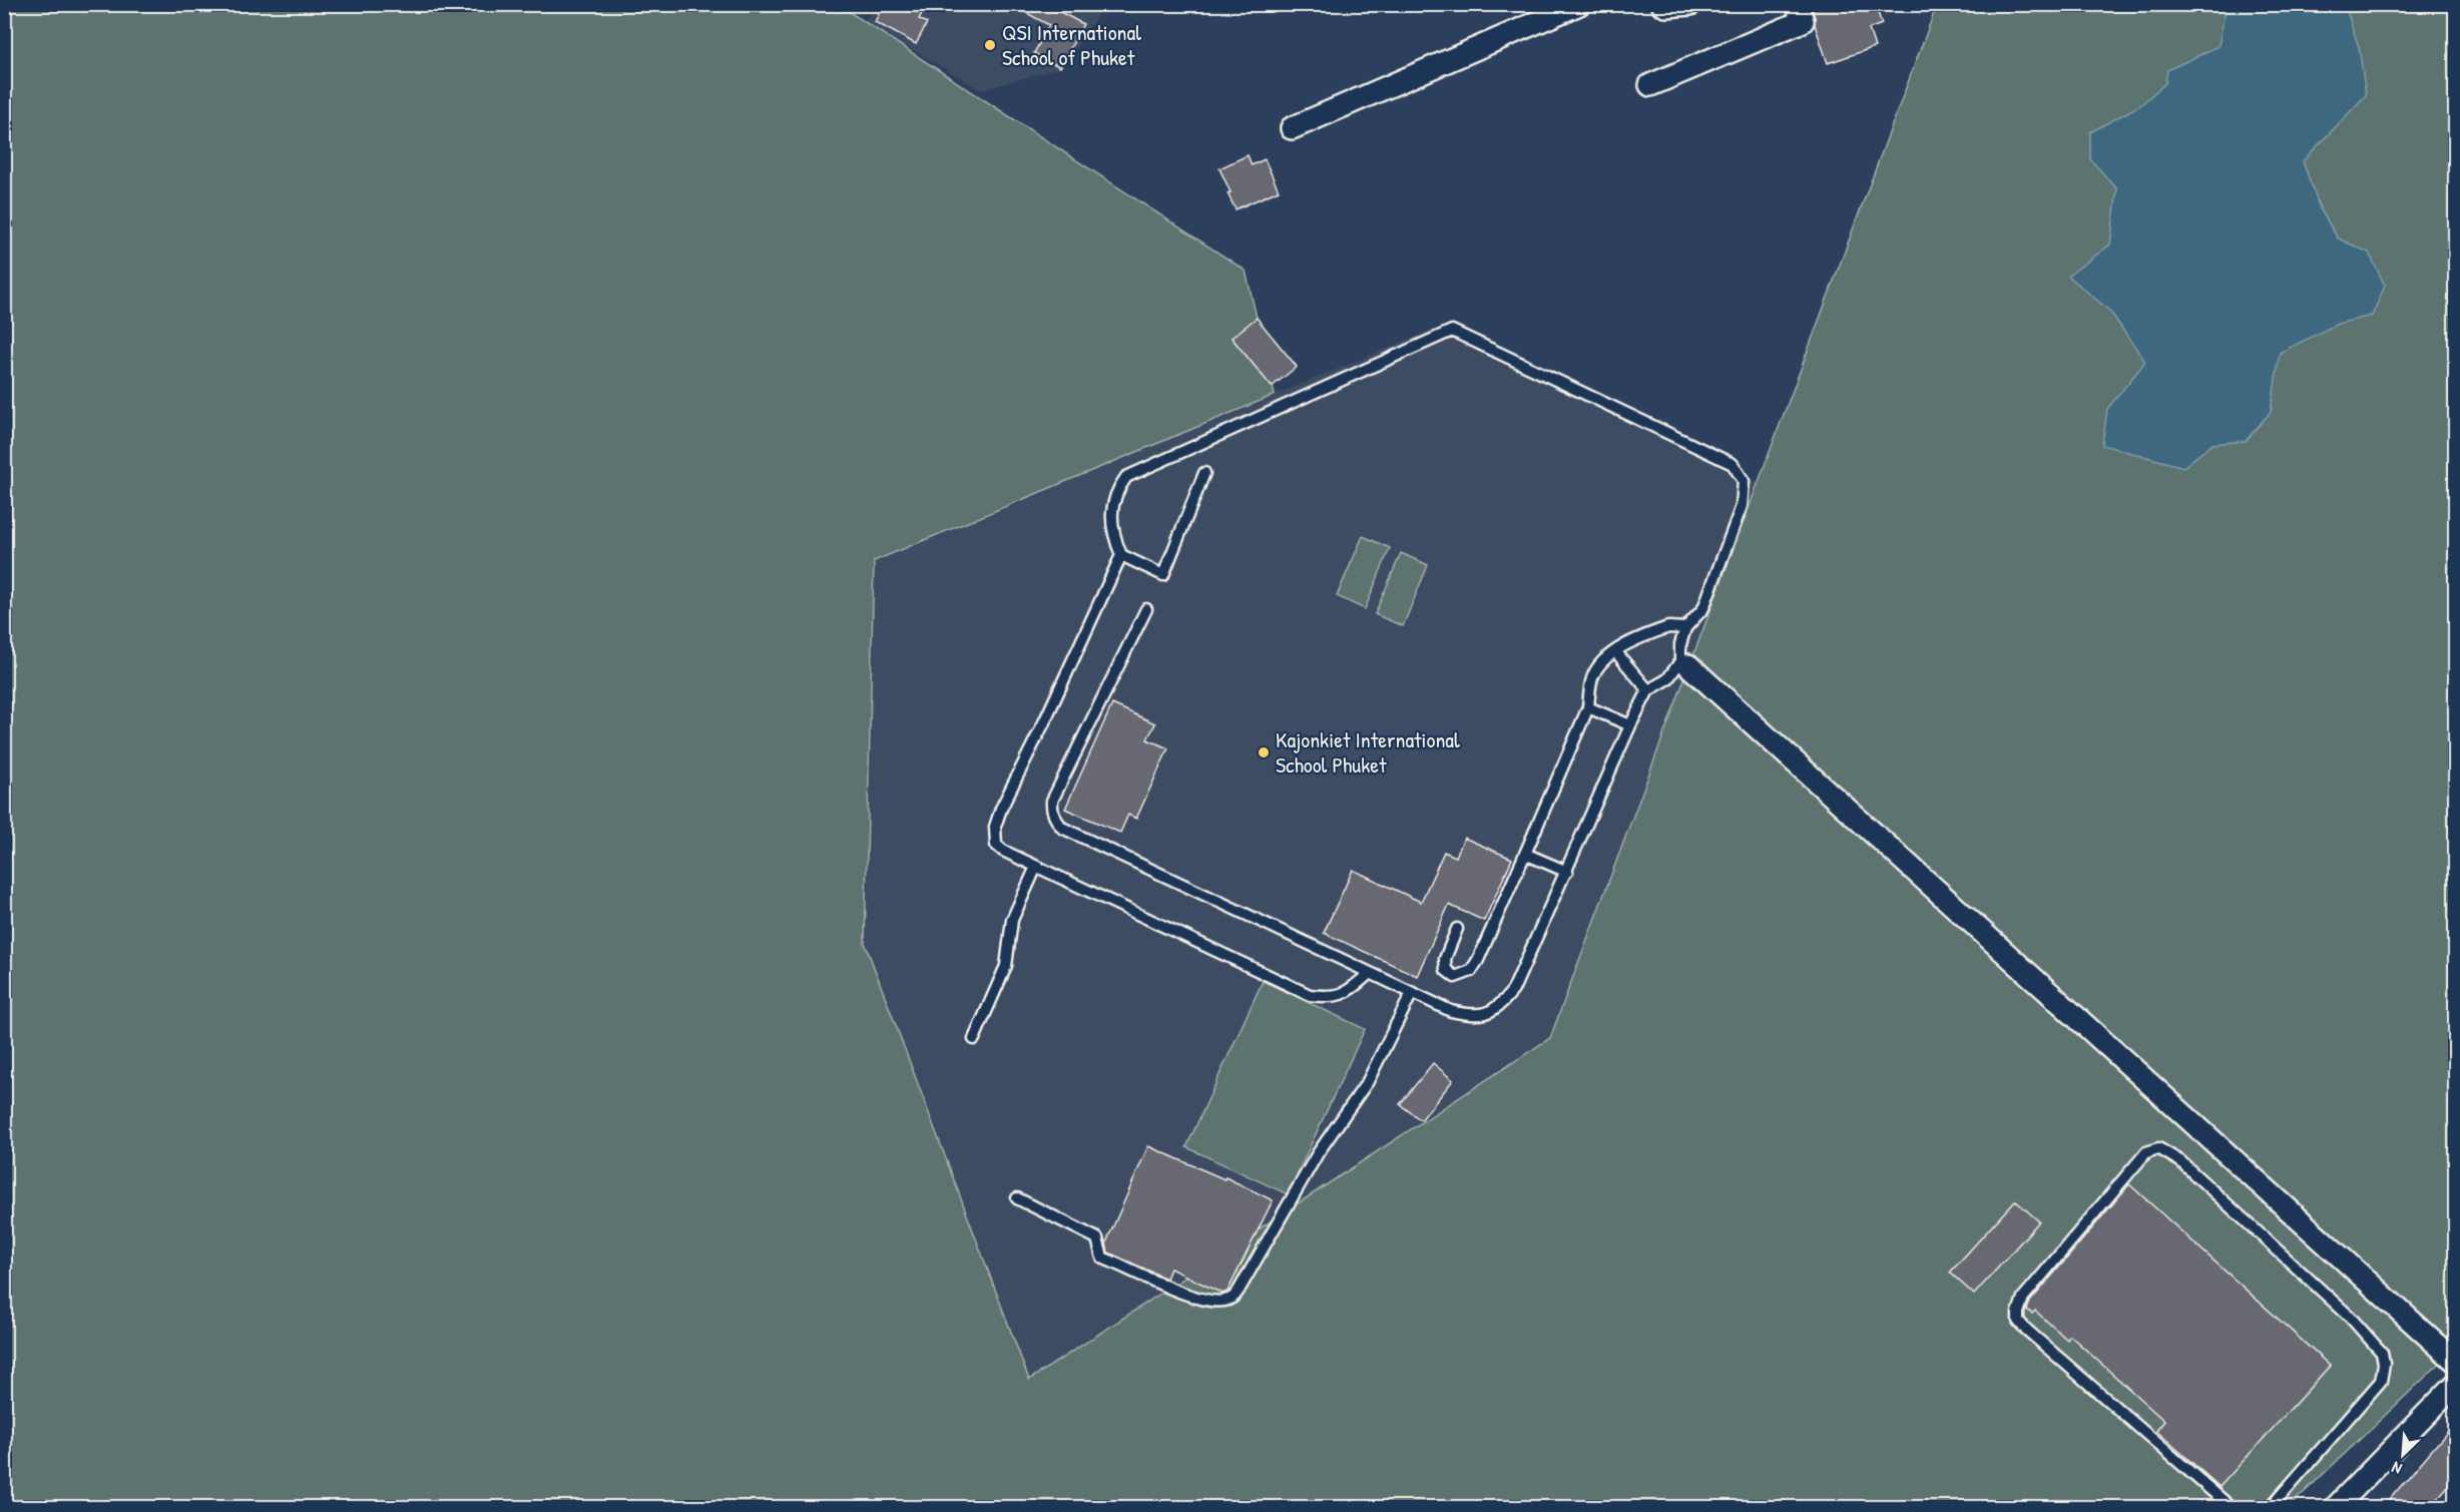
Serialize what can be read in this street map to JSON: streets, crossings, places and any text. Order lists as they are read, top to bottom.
{
  "places": ["QSI International School of Phuket", "Kajonkiet International School Phuket"],
  "north": "bottom left"
}
